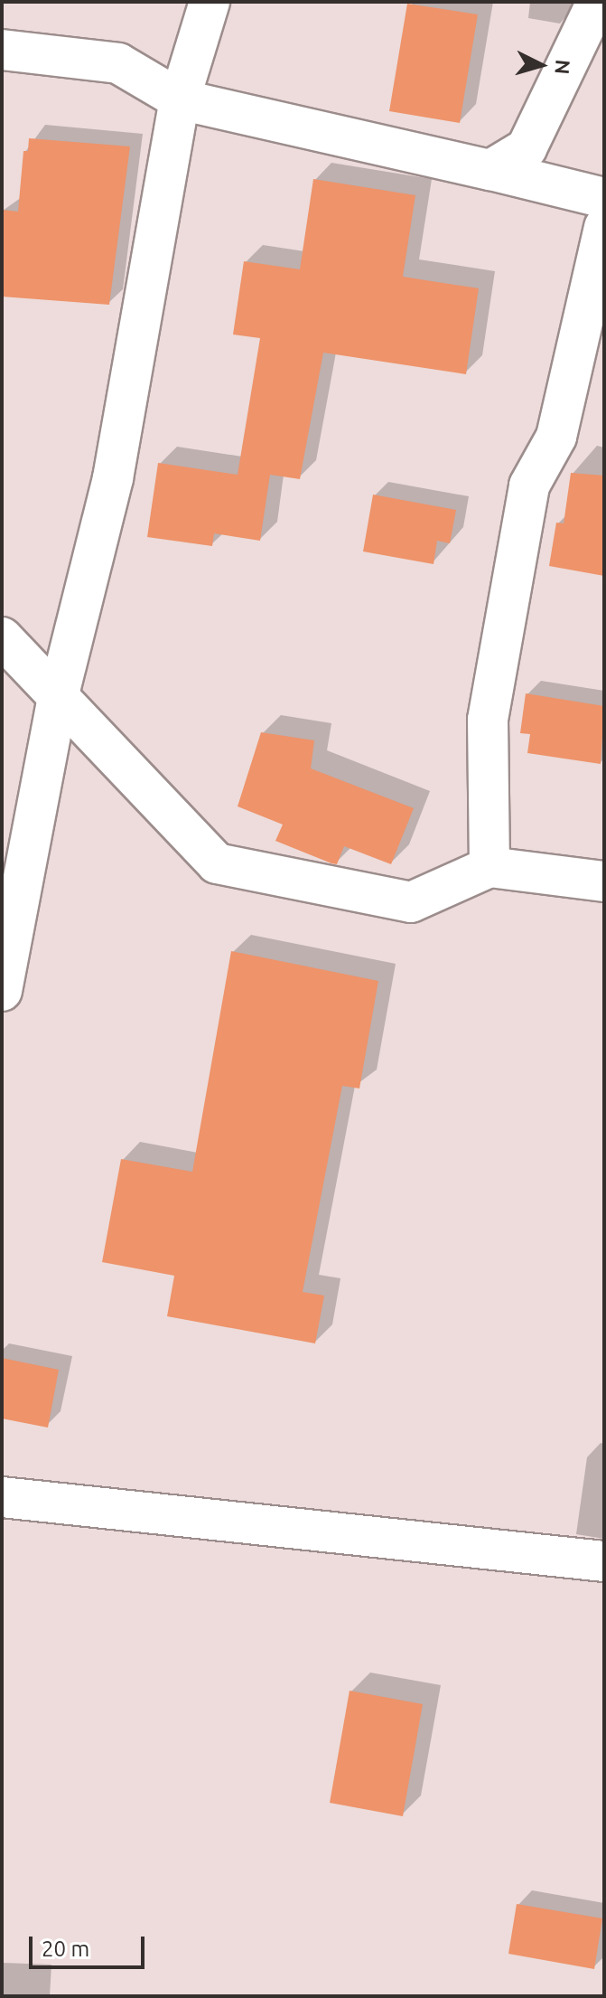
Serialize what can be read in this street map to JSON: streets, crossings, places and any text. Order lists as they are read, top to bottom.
{
  "scale_bar": "20 m",
  "north": "right"
}
